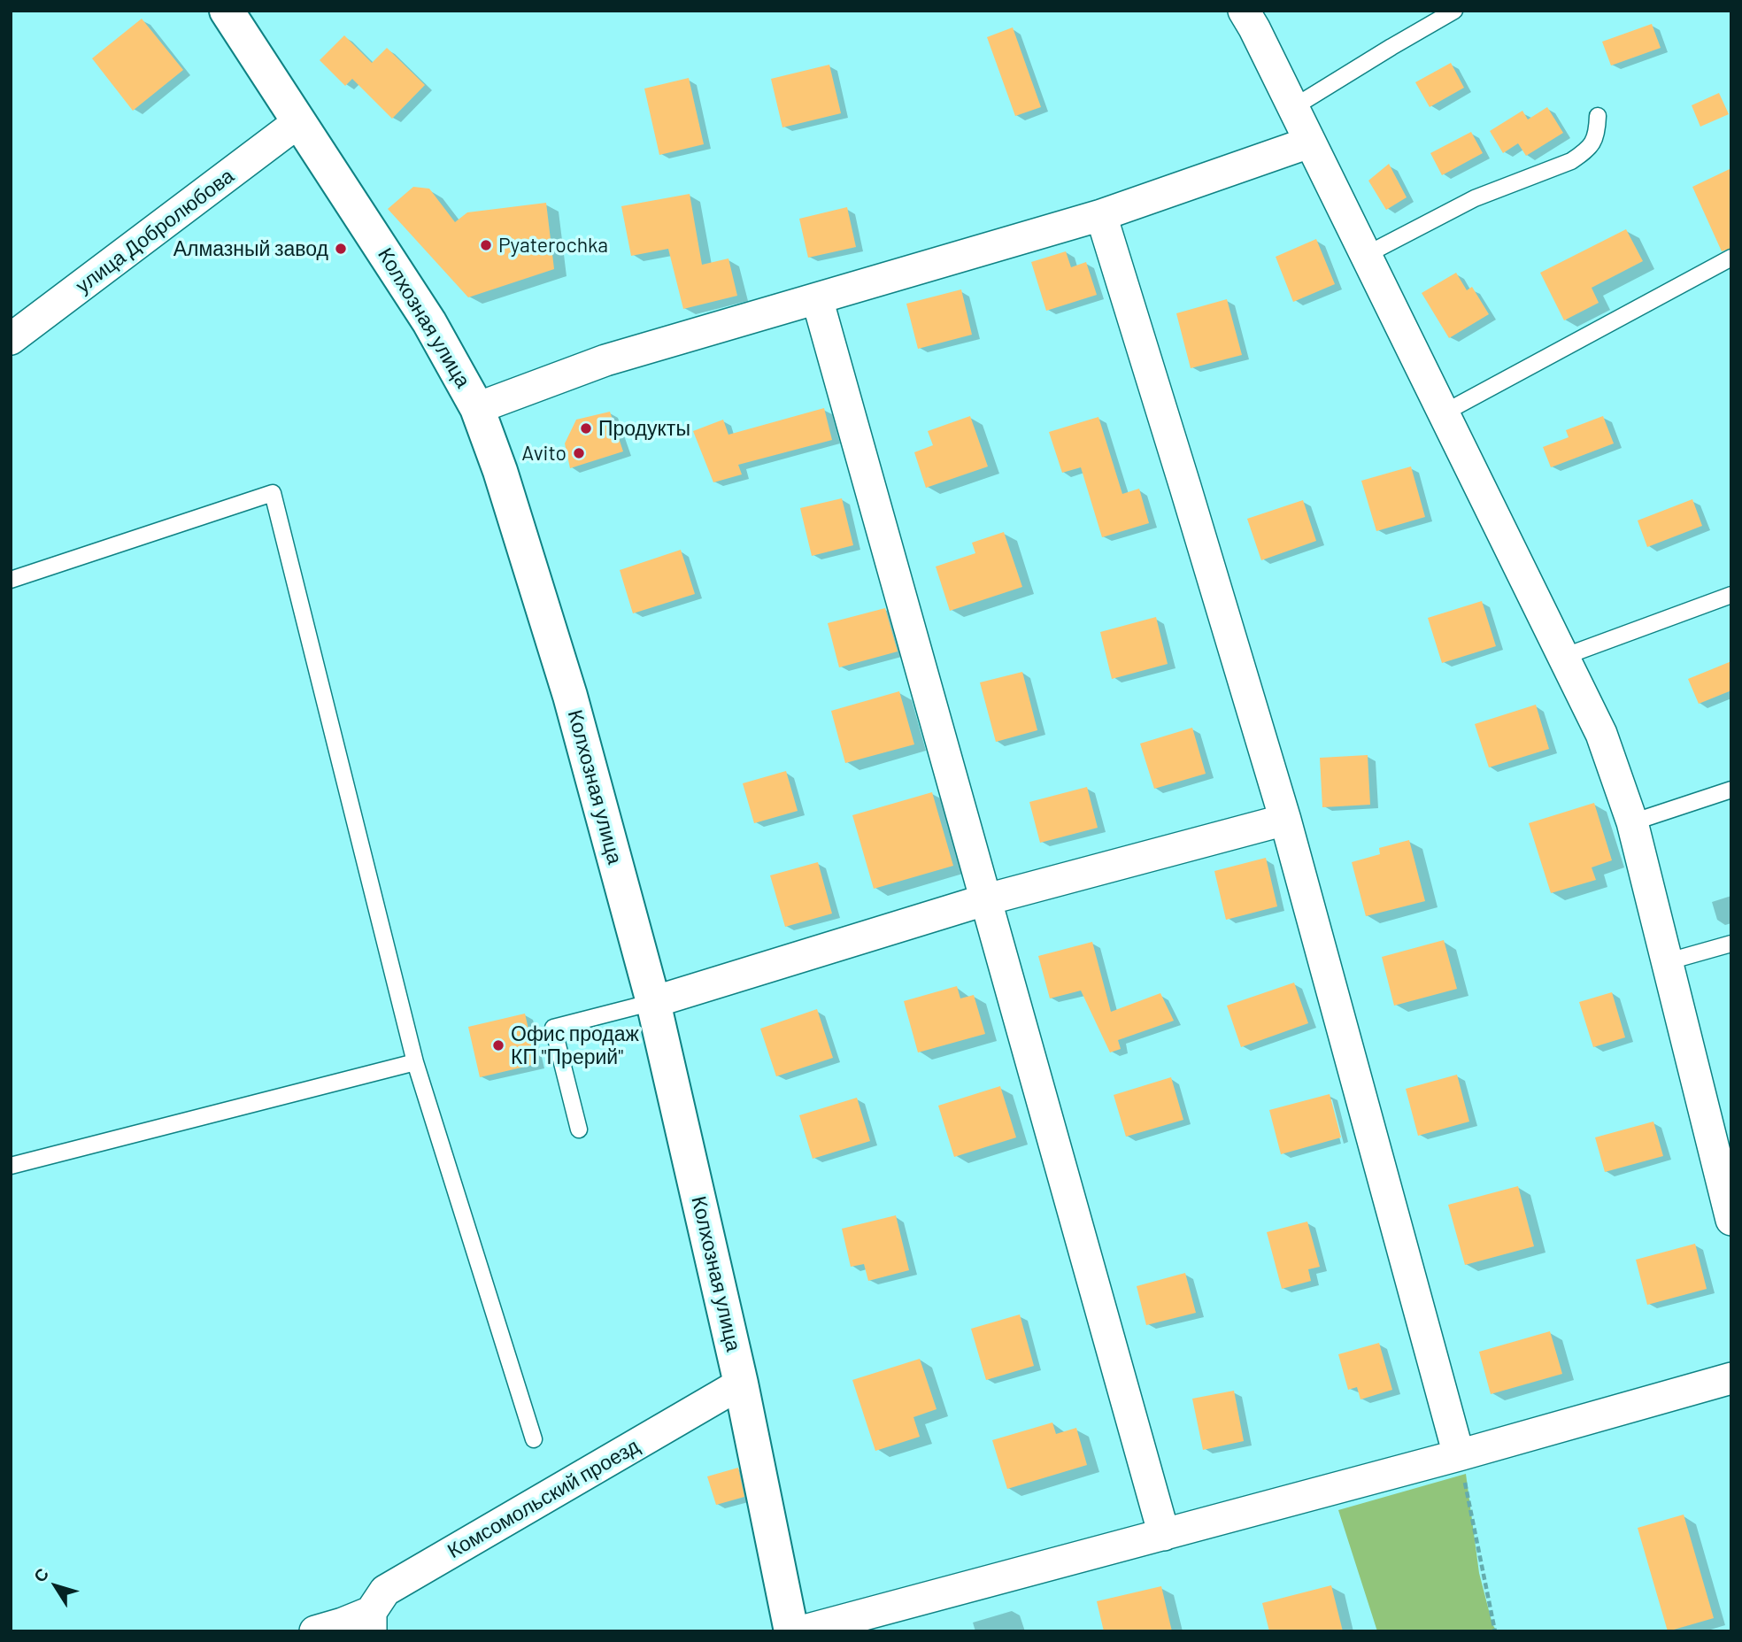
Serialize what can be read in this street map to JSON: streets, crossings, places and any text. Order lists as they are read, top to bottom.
{
  "streets": {
    "main road": ["Колхозная улица"],
    "street": ["улица Добролюбова", "Комсомольский проезд"]
  },
  "crossings": [
    ["улица Добролюбова", "Колхозная улица"],
    ["Колхозная улица", "Комсомольский проезд"]
  ],
  "places": [
    "Pyaterochka",
    "Алмазный завод",
    "Продукты",
    "Avito",
    "Офис продаж КП \"Прерий\""
  ],
  "north": "top left"
}
